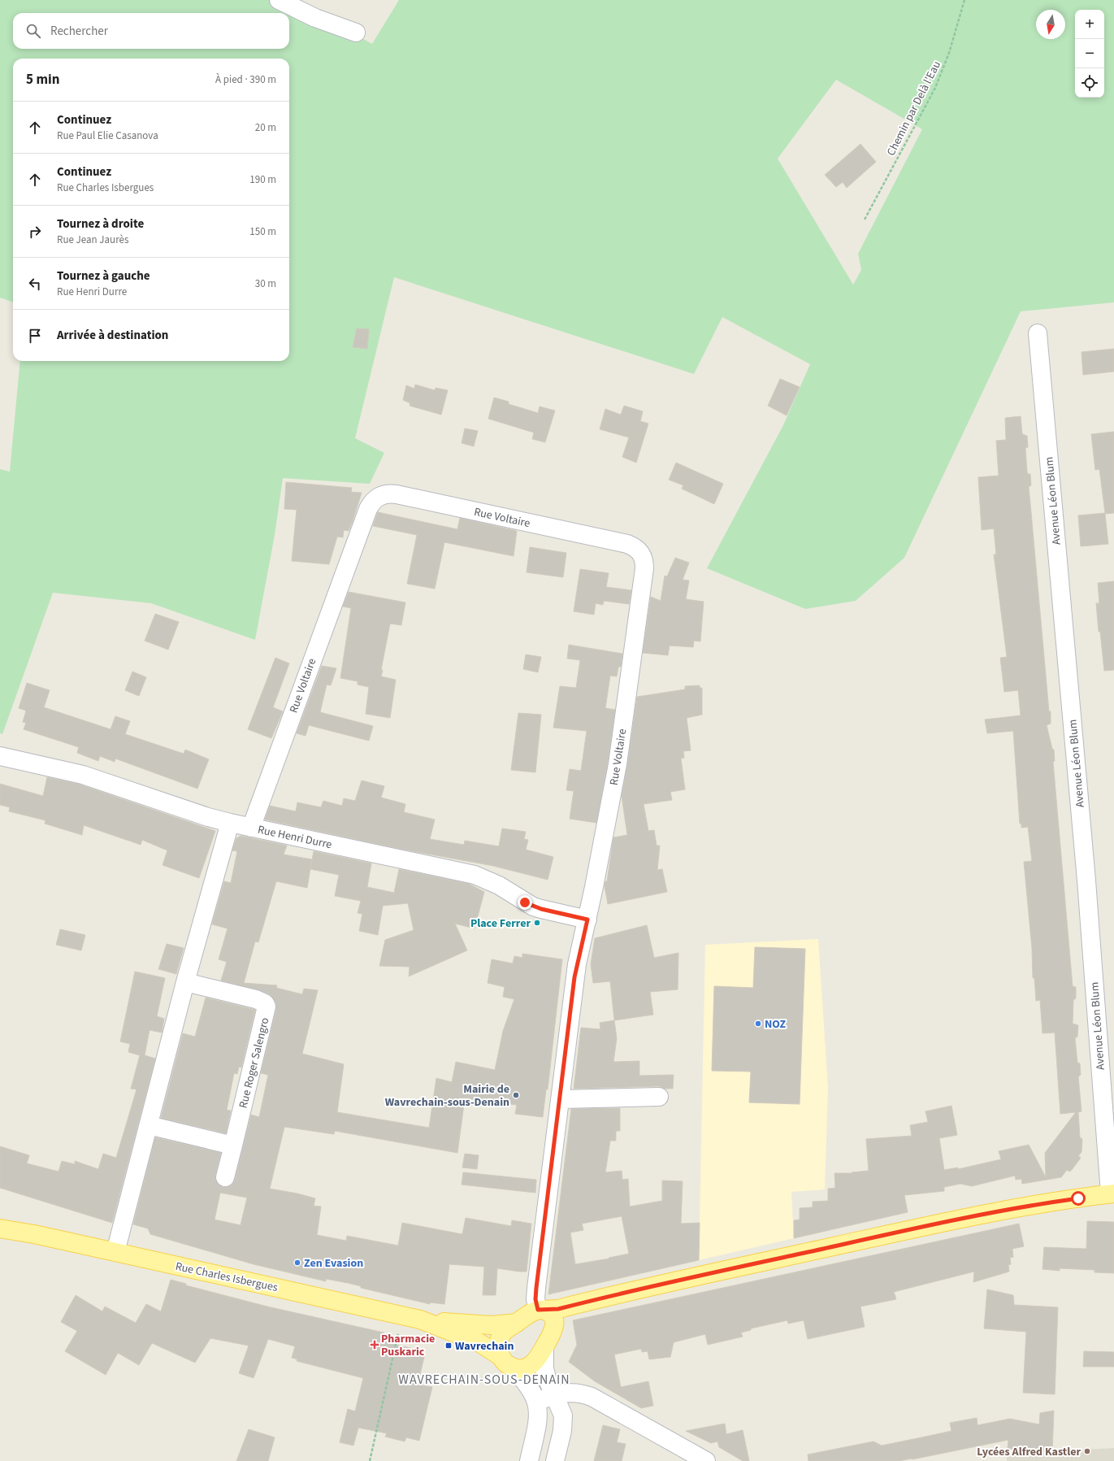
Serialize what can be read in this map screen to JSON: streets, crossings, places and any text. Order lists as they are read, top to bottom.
{
  "streets": {
    "main road": ["Rue Charles Isbergues"],
    "street": [
      "Avenue Léon Blum",
      "Rue Voltaire",
      "Rue Henri Durre",
      "Rue Roger Salengro"
    ],
    "path": ["Chemin par Delà l'Eau"]
  },
  "crossings": [
    ["Rue Voltaire", "Rue Henri Durre"],
    ["Rue Voltaire", "Rue Charles Isbergues"]
  ],
  "districts": ["WAVRECHAIN-SOUS-DENAIN"],
  "places": {
    "other": [
      "Place Ferrer",
      "NOZ",
      "Mairie de Wavrechain-sous-Denain",
      "Zen Evasion",
      "Lycées Alfred Kastler"
    ],
    "health": ["Pharmacie Puskaric"],
    "transit": ["Wavrechain"]
  },
  "north": "bottom",
  "page": {
    "map_buttons": ["+", "−"],
    "search": "Rechercher",
    "heading": ["5 min", "À pied · 390 m"],
    "list": [
      ["Continuez", "Rue Paul Elie Casanova", "20 m"],
      ["Continuez", "Rue Charles Isbergues", "190 m"],
      ["Tournez à droite", "Rue Jean Jaurès", "150 m"],
      ["Tournez à gauche", "Rue Henri Durre", "30 m"],
      "Arrivée à destination"
    ]
  }
}
